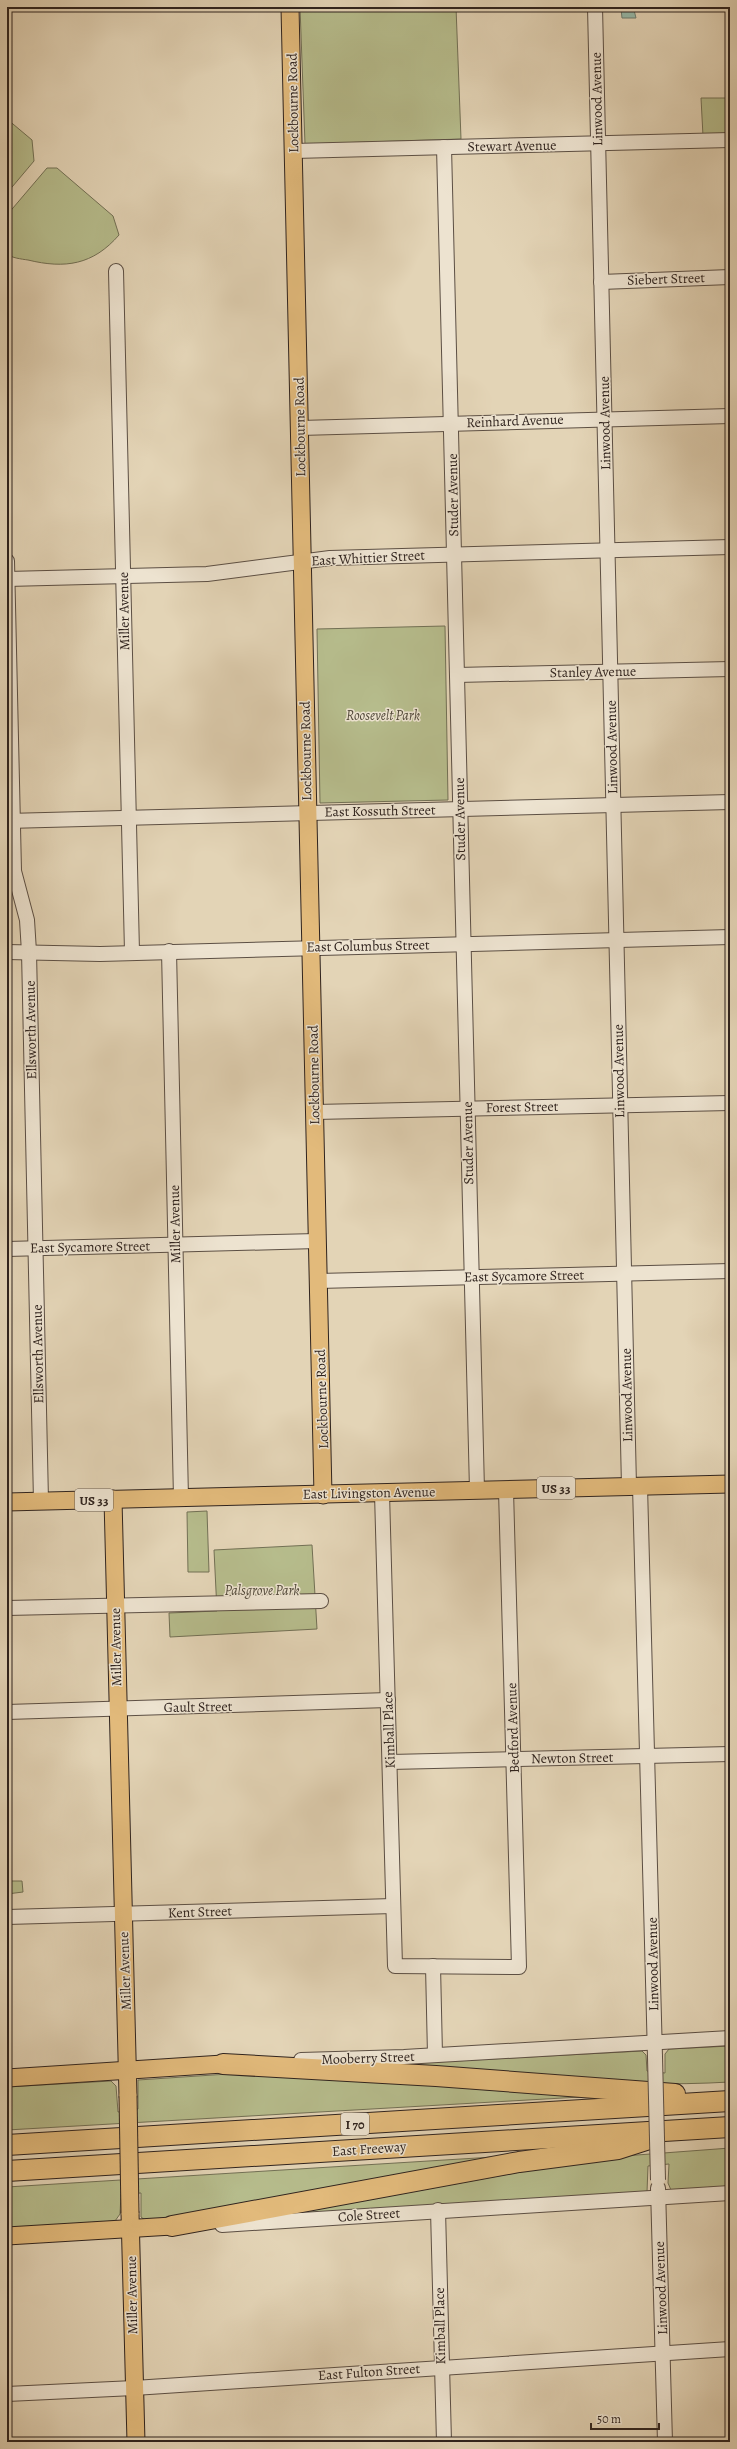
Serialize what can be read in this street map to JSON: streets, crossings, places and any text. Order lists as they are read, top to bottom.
{
  "streets": {
    "highway": ["I 70", "East Freeway"],
    "main road": [
      "Lockbourne Road",
      "Miller Avenue",
      "US 33",
      "East Livingston Avenue",
      "Mooberry Street",
      "Cole Street"
    ],
    "street": [
      "Linwood Avenue",
      "Stewart Avenue",
      "Siebert Street",
      "Reinhard Avenue",
      "Studer Avenue",
      "East Whittier Street",
      "Stanley Avenue",
      "East Kossuth Street",
      "East Columbus Street",
      "Ellsworth Avenue",
      "Forest Street",
      "East Sycamore Street",
      "Gault Street",
      "Bedford Avenue",
      "Kimball Place",
      "Newton Street",
      "Kent Street",
      "East Fulton Street"
    ]
  },
  "crossings": [
    ["Linwood Avenue", "Stewart Avenue"],
    ["Linwood Avenue", "Siebert Street"],
    ["Linwood Avenue", "Reinhard Avenue"],
    ["Linwood Avenue", "East Whittier Street"],
    ["Linwood Avenue", "Stanley Avenue"],
    ["Linwood Avenue", "East Kossuth Street"],
    ["Linwood Avenue", "East Columbus Street"],
    ["Linwood Avenue", "Forest Street"],
    ["Linwood Avenue", "East Sycamore Street"],
    ["Linwood Avenue", "East Livingston Avenue"],
    ["Linwood Avenue", "Newton Street"],
    ["Linwood Avenue", "Mooberry Street"],
    ["Linwood Avenue", "Cole Street"],
    ["Linwood Avenue", "East Fulton Street"],
    ["Lockbourne Road", "Stewart Avenue"],
    ["Lockbourne Road", "Reinhard Avenue"],
    ["Lockbourne Road", "East Whittier Street"],
    ["Lockbourne Road", "East Kossuth Street"],
    ["Lockbourne Road", "East Columbus Street"],
    ["Lockbourne Road", "Forest Street"],
    ["Lockbourne Road", "East Sycamore Street"],
    ["Lockbourne Road", "East Livingston Avenue"],
    ["Stewart Avenue", "Studer Avenue"],
    ["Reinhard Avenue", "Studer Avenue"],
    ["Studer Avenue", "East Whittier Street"],
    ["Studer Avenue", "Stanley Avenue"],
    ["Studer Avenue", "East Kossuth Street"],
    ["Studer Avenue", "East Columbus Street"],
    ["Studer Avenue", "Forest Street"],
    ["Studer Avenue", "East Sycamore Street"],
    ["Studer Avenue", "East Livingston Avenue"],
    ["East Whittier Street", "Miller Avenue"],
    ["East Whittier Street", "Ellsworth Avenue"],
    ["Miller Avenue", "East Kossuth Street"],
    ["Miller Avenue", "East Columbus Street"],
    ["Miller Avenue", "East Sycamore Street"],
    ["Miller Avenue", "East Livingston Avenue"],
    ["Miller Avenue", "Gault Street"],
    ["Miller Avenue", "Kent Street"],
    ["Miller Avenue", "Mooberry Street"],
    ["Miller Avenue", "Cole Street"],
    ["Miller Avenue", "East Fulton Street"],
    ["East Kossuth Street", "Ellsworth Avenue"],
    ["East Columbus Street", "Ellsworth Avenue"],
    ["Ellsworth Avenue", "East Sycamore Street"],
    ["Ellsworth Avenue", "East Livingston Avenue"],
    ["East Livingston Avenue", "Bedford Avenue"],
    ["East Livingston Avenue", "Kimball Place"],
    ["Gault Street", "Kimball Place"],
    ["Bedford Avenue", "Kimball Place"],
    ["Bedford Avenue", "Newton Street"],
    ["Kimball Place", "Newton Street"],
    ["Kimball Place", "Kent Street"],
    ["Kimball Place", "Cole Street"],
    ["Kimball Place", "East Fulton Street"]
  ],
  "parks": ["Roosevelt Park", "Palsgrove Park"],
  "scale_bar": "50 m"
}
